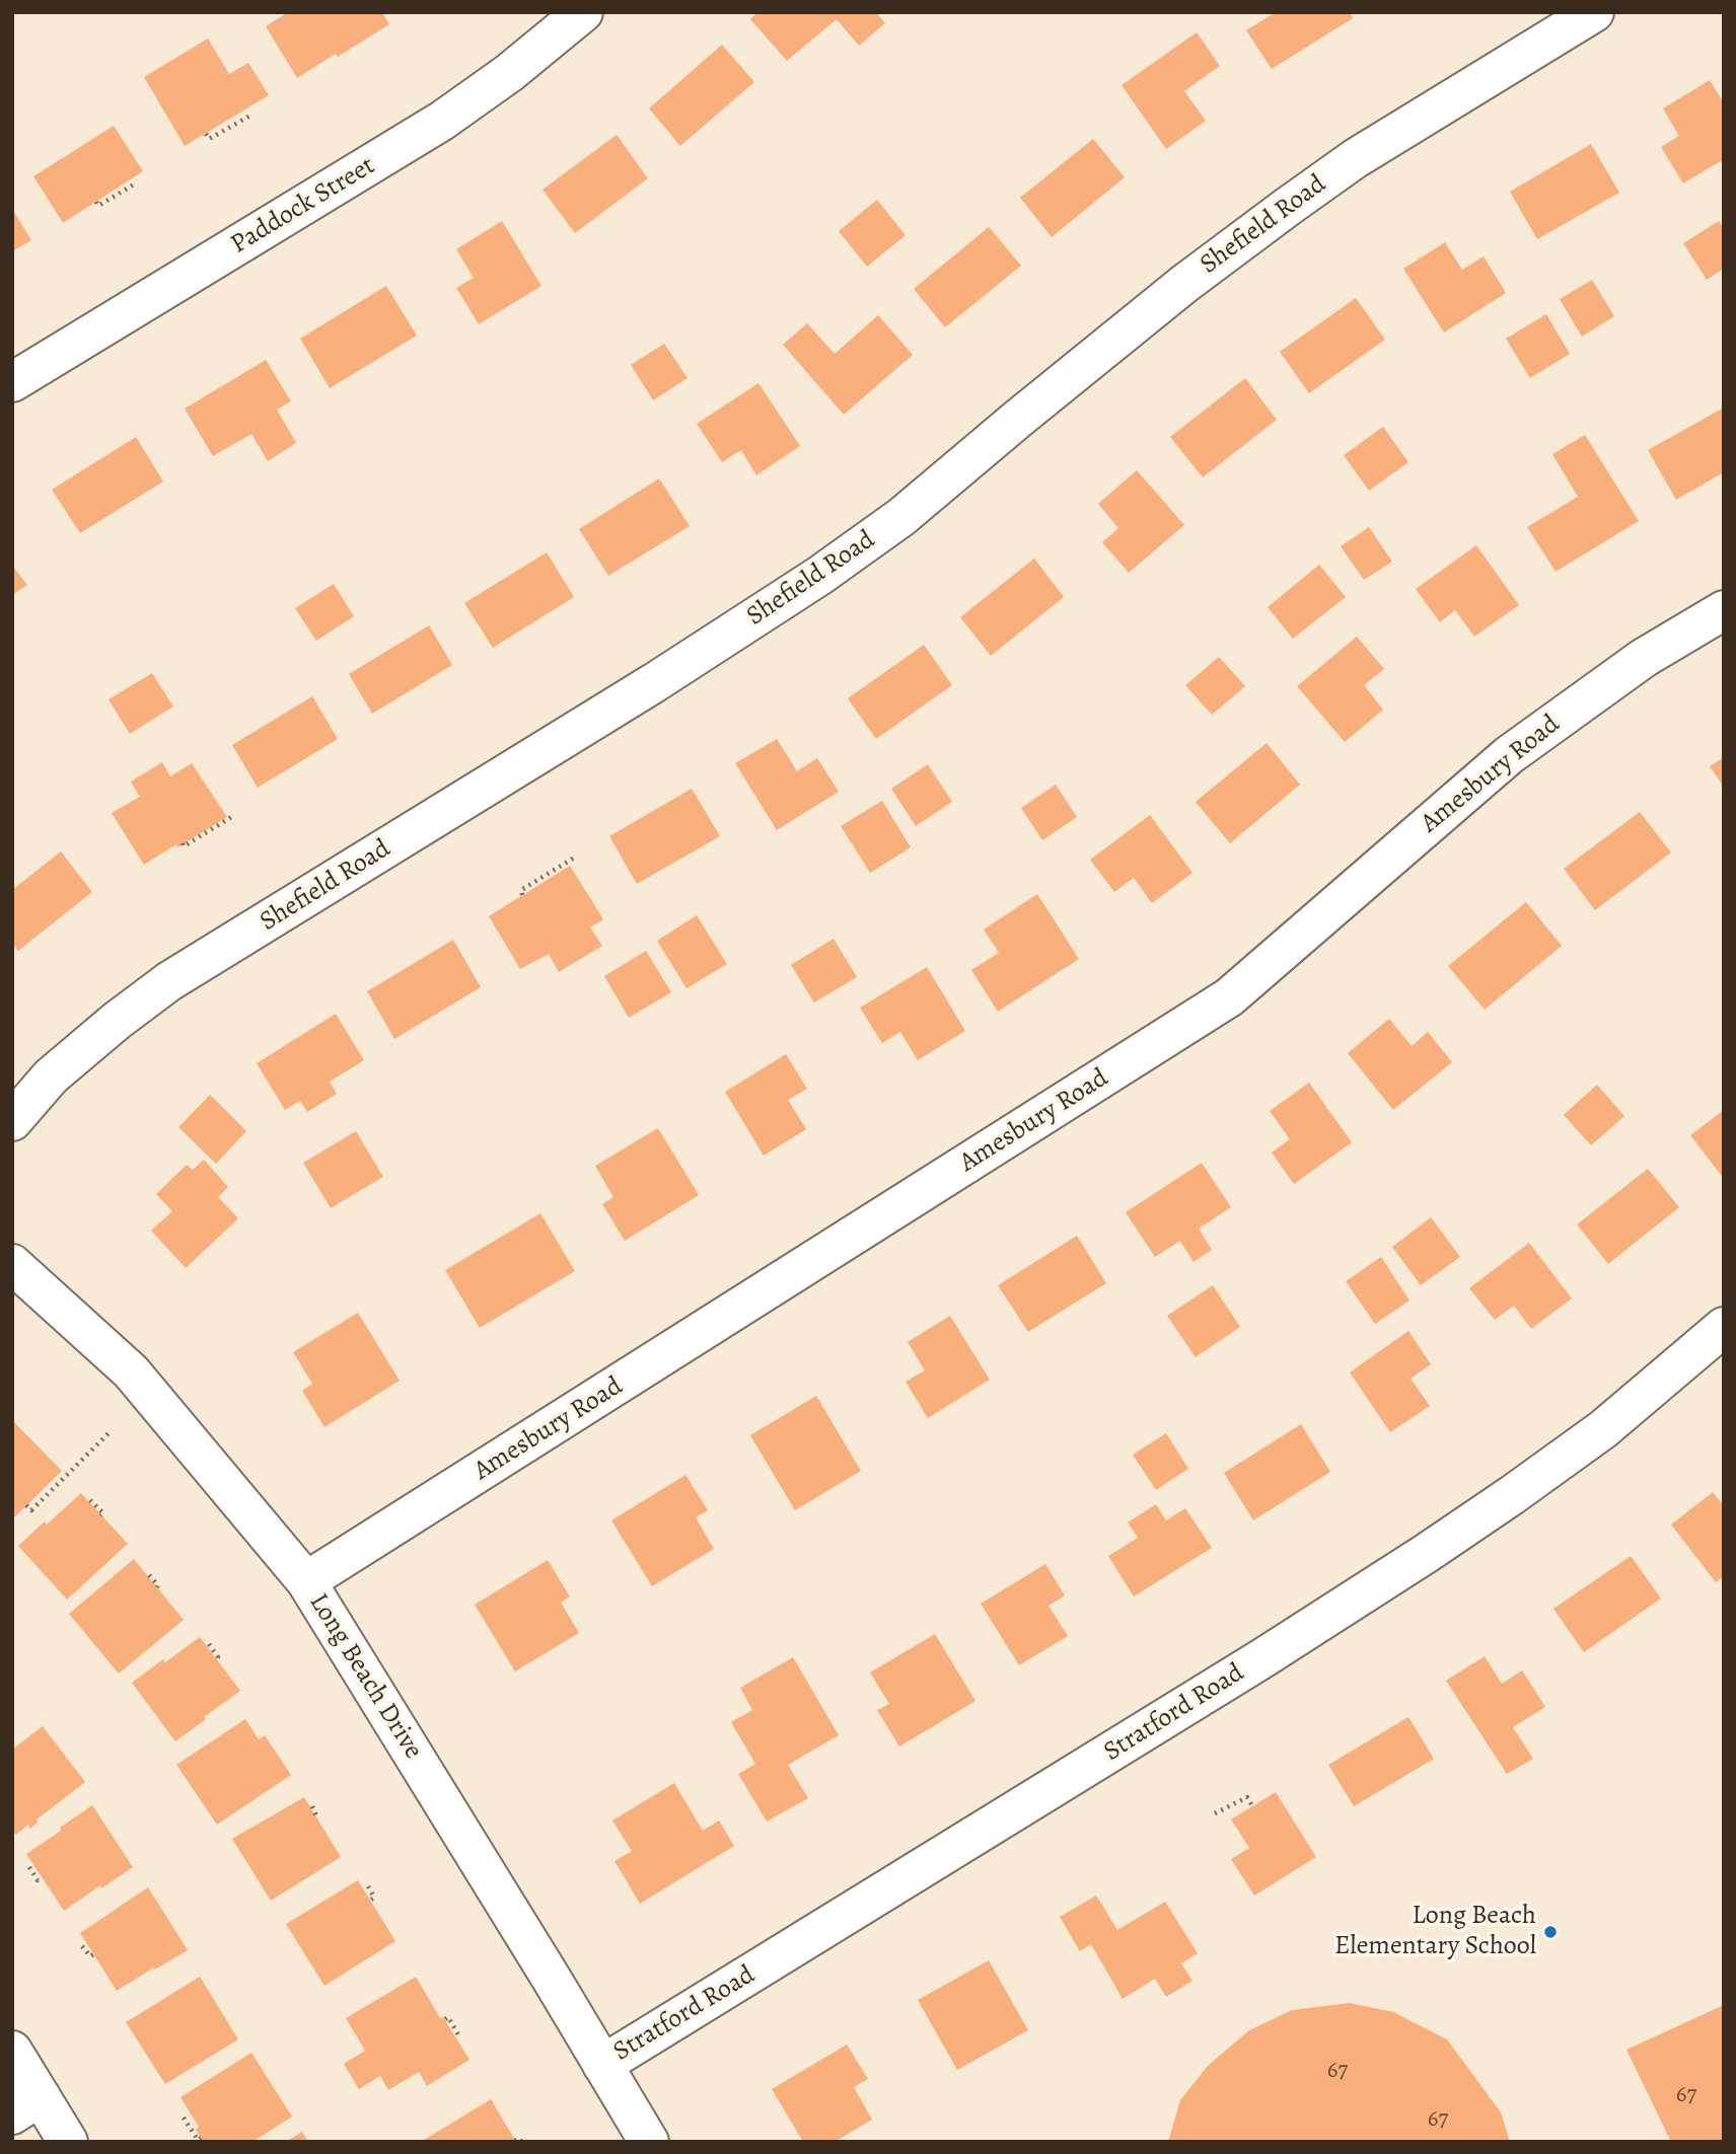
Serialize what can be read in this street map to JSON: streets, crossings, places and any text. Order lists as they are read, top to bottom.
{
  "streets": {
    "street": [
      "Paddock Street",
      "Shefield Road",
      "Amesbury Road",
      "Long Beach Drive",
      "Stratford Road"
    ]
  },
  "crossings": [
    ["Amesbury Road", "Long Beach Drive"],
    ["Long Beach Drive", "Stratford Road"]
  ],
  "places": ["Long Beach Elementary School"],
  "house_numbers": ["67", "67", "67"]
}
